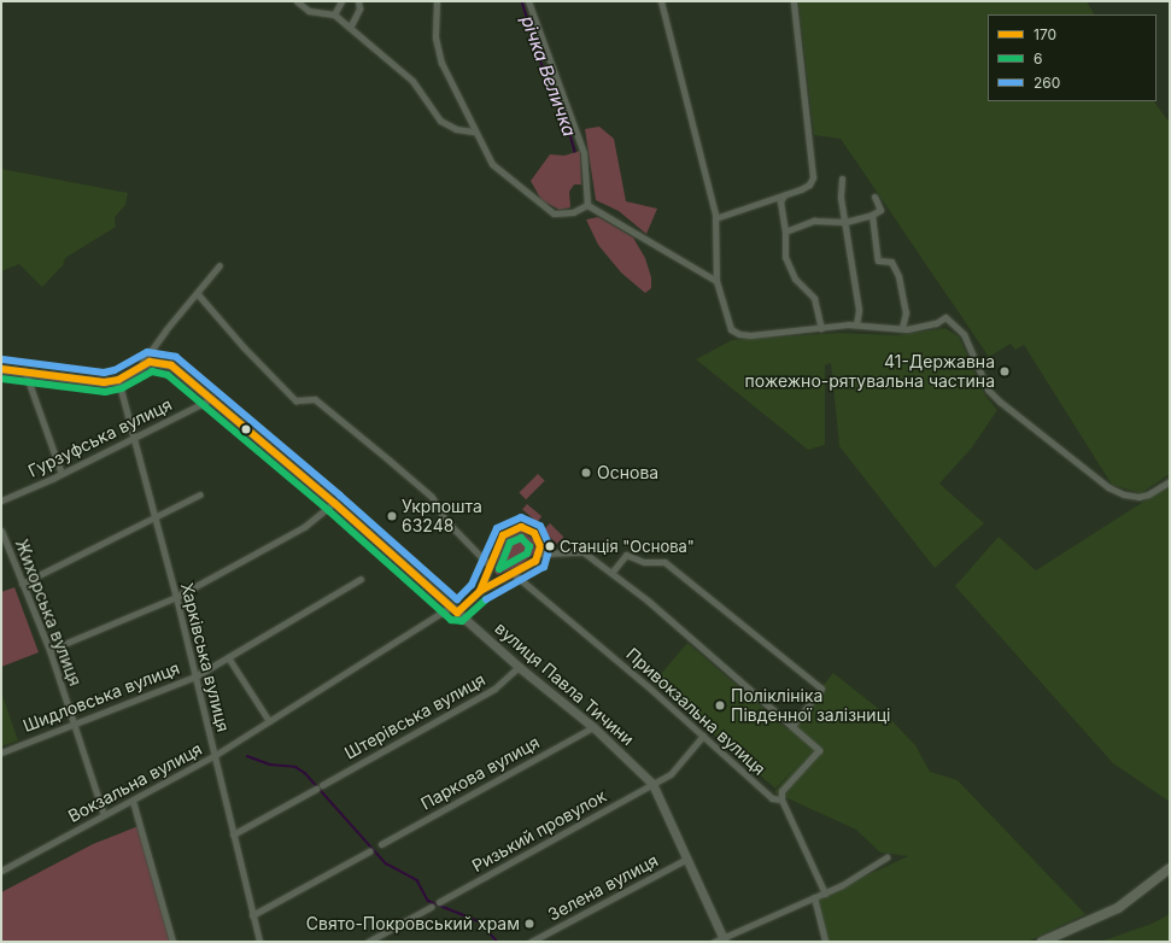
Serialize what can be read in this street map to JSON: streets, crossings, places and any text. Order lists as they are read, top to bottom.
{
  "streets": {
    "main road": ["вулиця Павла Тичини"],
    "street": [
      "Гурзуфська вулиця",
      "Жихорська вулиця",
      "Харківська вулиця",
      "Шидловська вулиця",
      "Привокзальна вулиця",
      "Штерівська вулиця",
      "Паркова вулиця",
      "Вокзальна вулиця",
      "Ризький провулок",
      "Зелена вулиця"
    ]
  },
  "crossings": [
    ["Гурзуфська вулиця", "Харківська вулиця"],
    ["Гурзуфська вулиця", "вулиця Павла Тичини"],
    ["Жихорська вулиця", "Шидловська вулиця"],
    ["Жихорська вулиця", "Вокзальна вулиця"],
    ["Харківська вулиця", "Шидловська вулиця"],
    ["Харківська вулиця", "Штерівська вулиця"],
    ["Харківська вулиця", "Вокзальна вулиця"],
    ["вулиця Павла Тичини", "Штерівська вулиця"],
    ["вулиця Павла Тичини", "Паркова вулиця"],
    ["вулиця Павла Тичини", "Вокзальна вулиця"],
    ["вулиця Павла Тичини", "Ризький провулок"],
    ["вулиця Павла Тичини", "Зелена вулиця"],
    ["Привокзальна вулиця", "Ризький провулок"]
  ],
  "water": ["річка Величка"],
  "places": [
    "41-Державна пожежно-рятувальна частина",
    "Основа",
    "Укрпошта 63248",
    "Станція \"Основа\"",
    "Поліклініка Південної залізниці",
    "Свято-Покровський храм"
  ],
  "lines": ["transit line 260", "transit line 170", "transit line 6"],
  "legend": ["170", "6", "260"]
}
